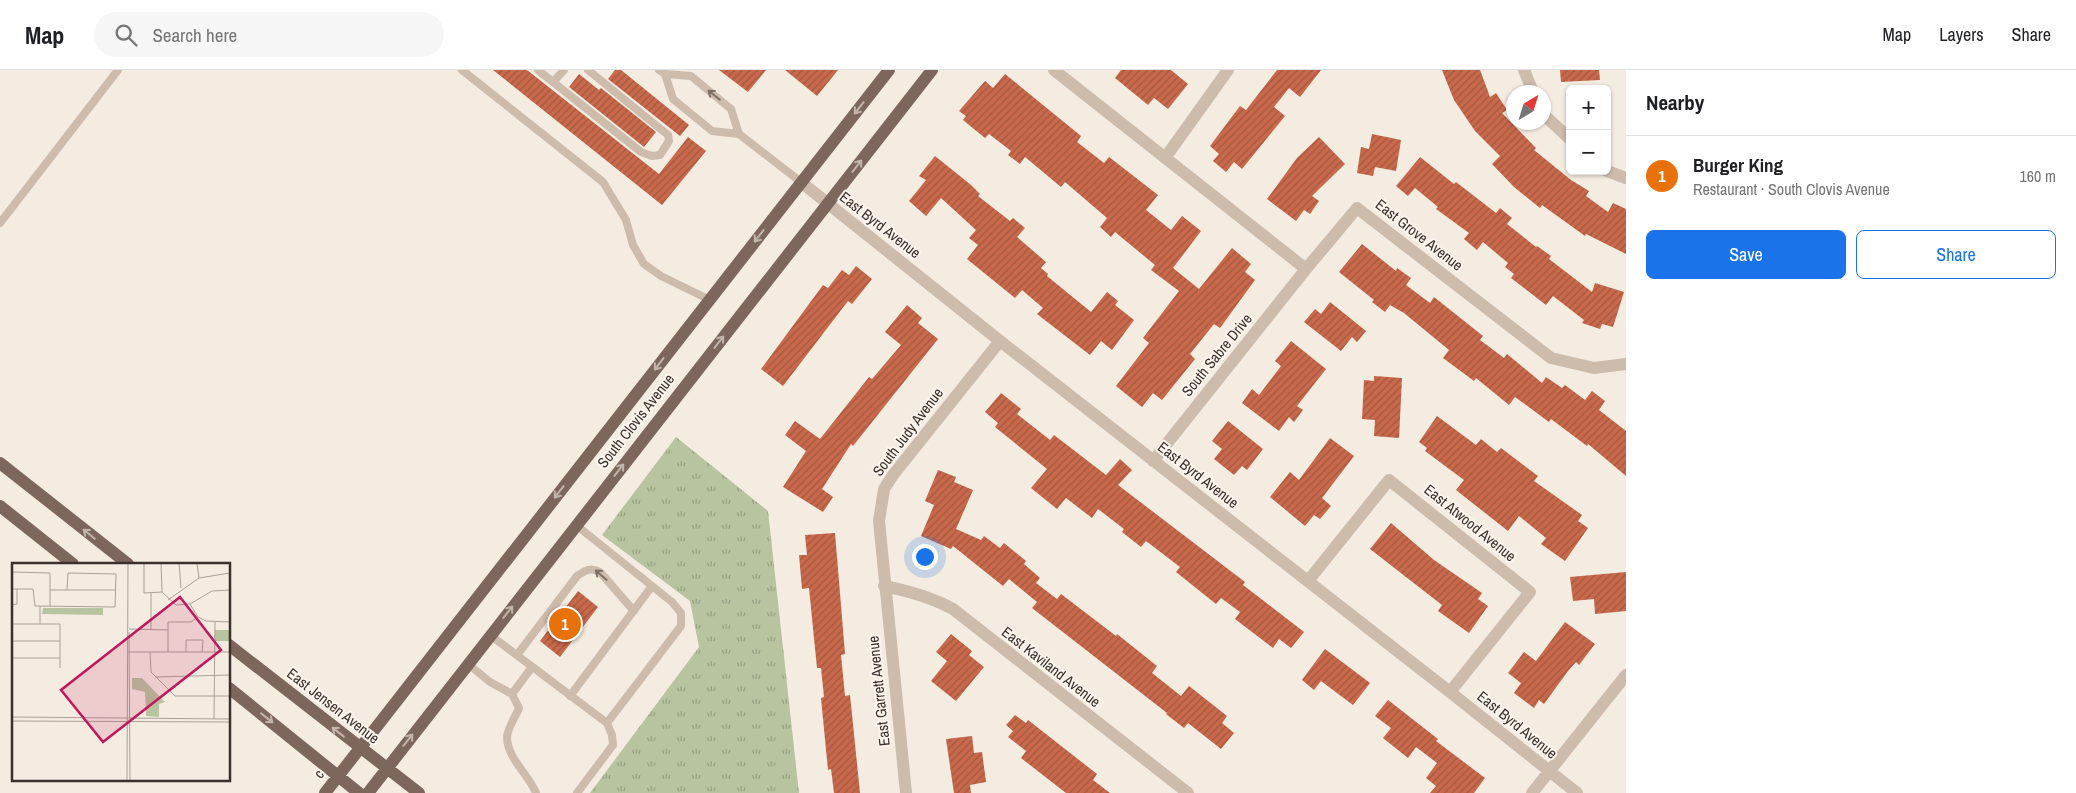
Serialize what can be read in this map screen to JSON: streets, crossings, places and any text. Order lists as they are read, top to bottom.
{
  "streets": {
    "main road": ["South Clovis Avenue", "East Jensen Avenue", "c"],
    "street": [
      "East Byrd Avenue",
      "East Grove Avenue",
      "South Sabre Drive",
      "South Judy Avenue",
      "East Atwood Avenue",
      "East Kaviland Avenue",
      "East Garrett Avenue"
    ]
  },
  "crossings": [
    ["East Byrd Avenue", "South Sabre Drive"],
    ["East Byrd Avenue", "South Clovis Avenue"],
    ["East Byrd Avenue", "South Judy Avenue"],
    ["East Byrd Avenue", "East Atwood Avenue"],
    ["East Grove Avenue", "South Sabre Drive"],
    ["South Clovis Avenue", "East Jensen Avenue"],
    ["South Clovis Avenue", "c"],
    ["South Judy Avenue", "East Kaviland Avenue"],
    ["South Judy Avenue", "East Garrett Avenue"],
    ["East Kaviland Avenue", "East Garrett Avenue"]
  ],
  "north": "top right",
  "page": {
    "header": "Map",
    "search": "Search here",
    "nav": ["Map", "Layers", "Share"],
    "heading": "Nearby",
    "map_buttons": ["+", "−"],
    "list": [
      {
        "mark": "1",
        "name": "Burger King",
        "note": "Restaurant · South Clovis Avenue",
        "value": "160 m"
      }
    ],
    "buttons": ["Save", "Share"],
    "pins": "1"
  }
}
